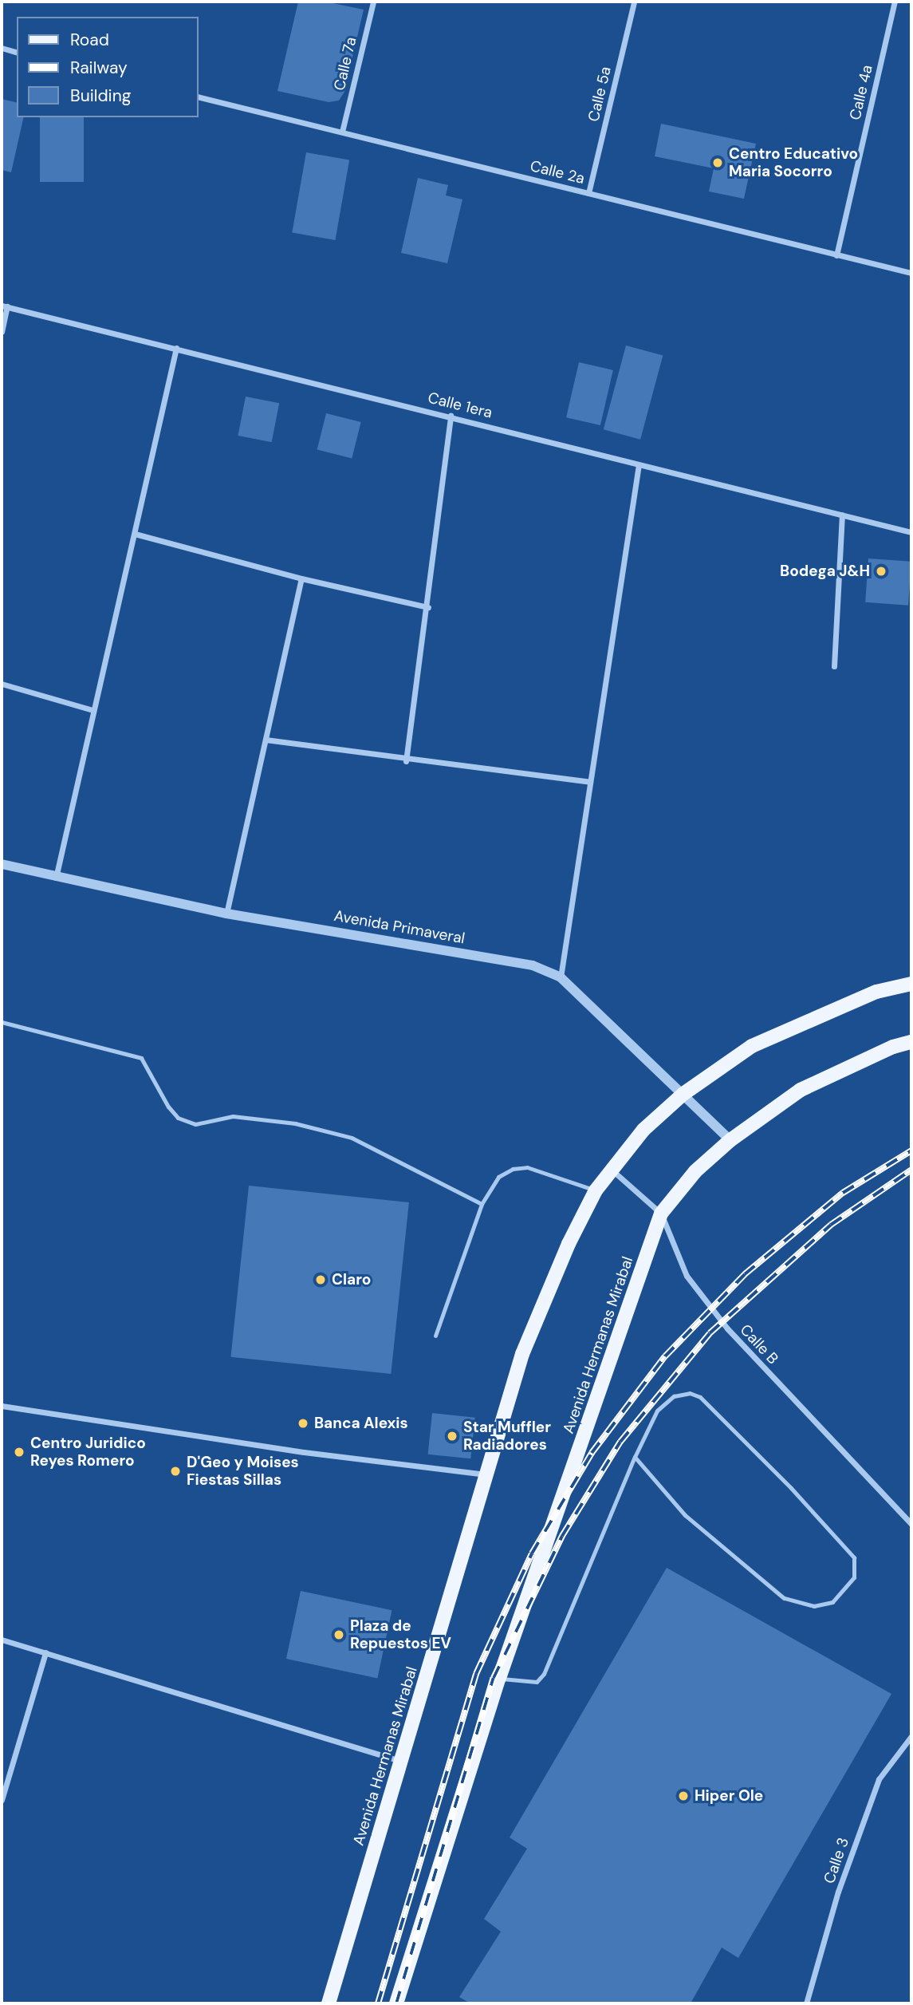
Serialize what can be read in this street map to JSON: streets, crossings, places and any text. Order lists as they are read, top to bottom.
{
  "streets": {
    "main road": ["Avenida Hermanas Mirabal"],
    "street": [
      "Calle 7a",
      "Calle 4a",
      "Calle 5a",
      "Calle 2a",
      "Calle 1era",
      "Avenida Primaveral",
      "Calle B",
      "Calle 3"
    ]
  },
  "crossings": [
    ["Calle 7a", "Calle 2a"],
    ["Calle 4a", "Calle 2a"],
    ["Calle 5a", "Calle 2a"],
    ["Avenida Primaveral", "Avenida Hermanas Mirabal"],
    ["Calle B", "Avenida Hermanas Mirabal"]
  ],
  "places": [
    "Centro Educativo Maria Socorro",
    "Bodega J&H",
    "Claro",
    "Banca Alexis",
    "Star Muffler Radiadores",
    "Centro Juridico Reyes Romero",
    "D'Geo y Moises Fiestas Sillas",
    "Plaza de Repuestos EV",
    "Hiper Ole"
  ],
  "legend": ["Road", "Railway", "Building"]
}
